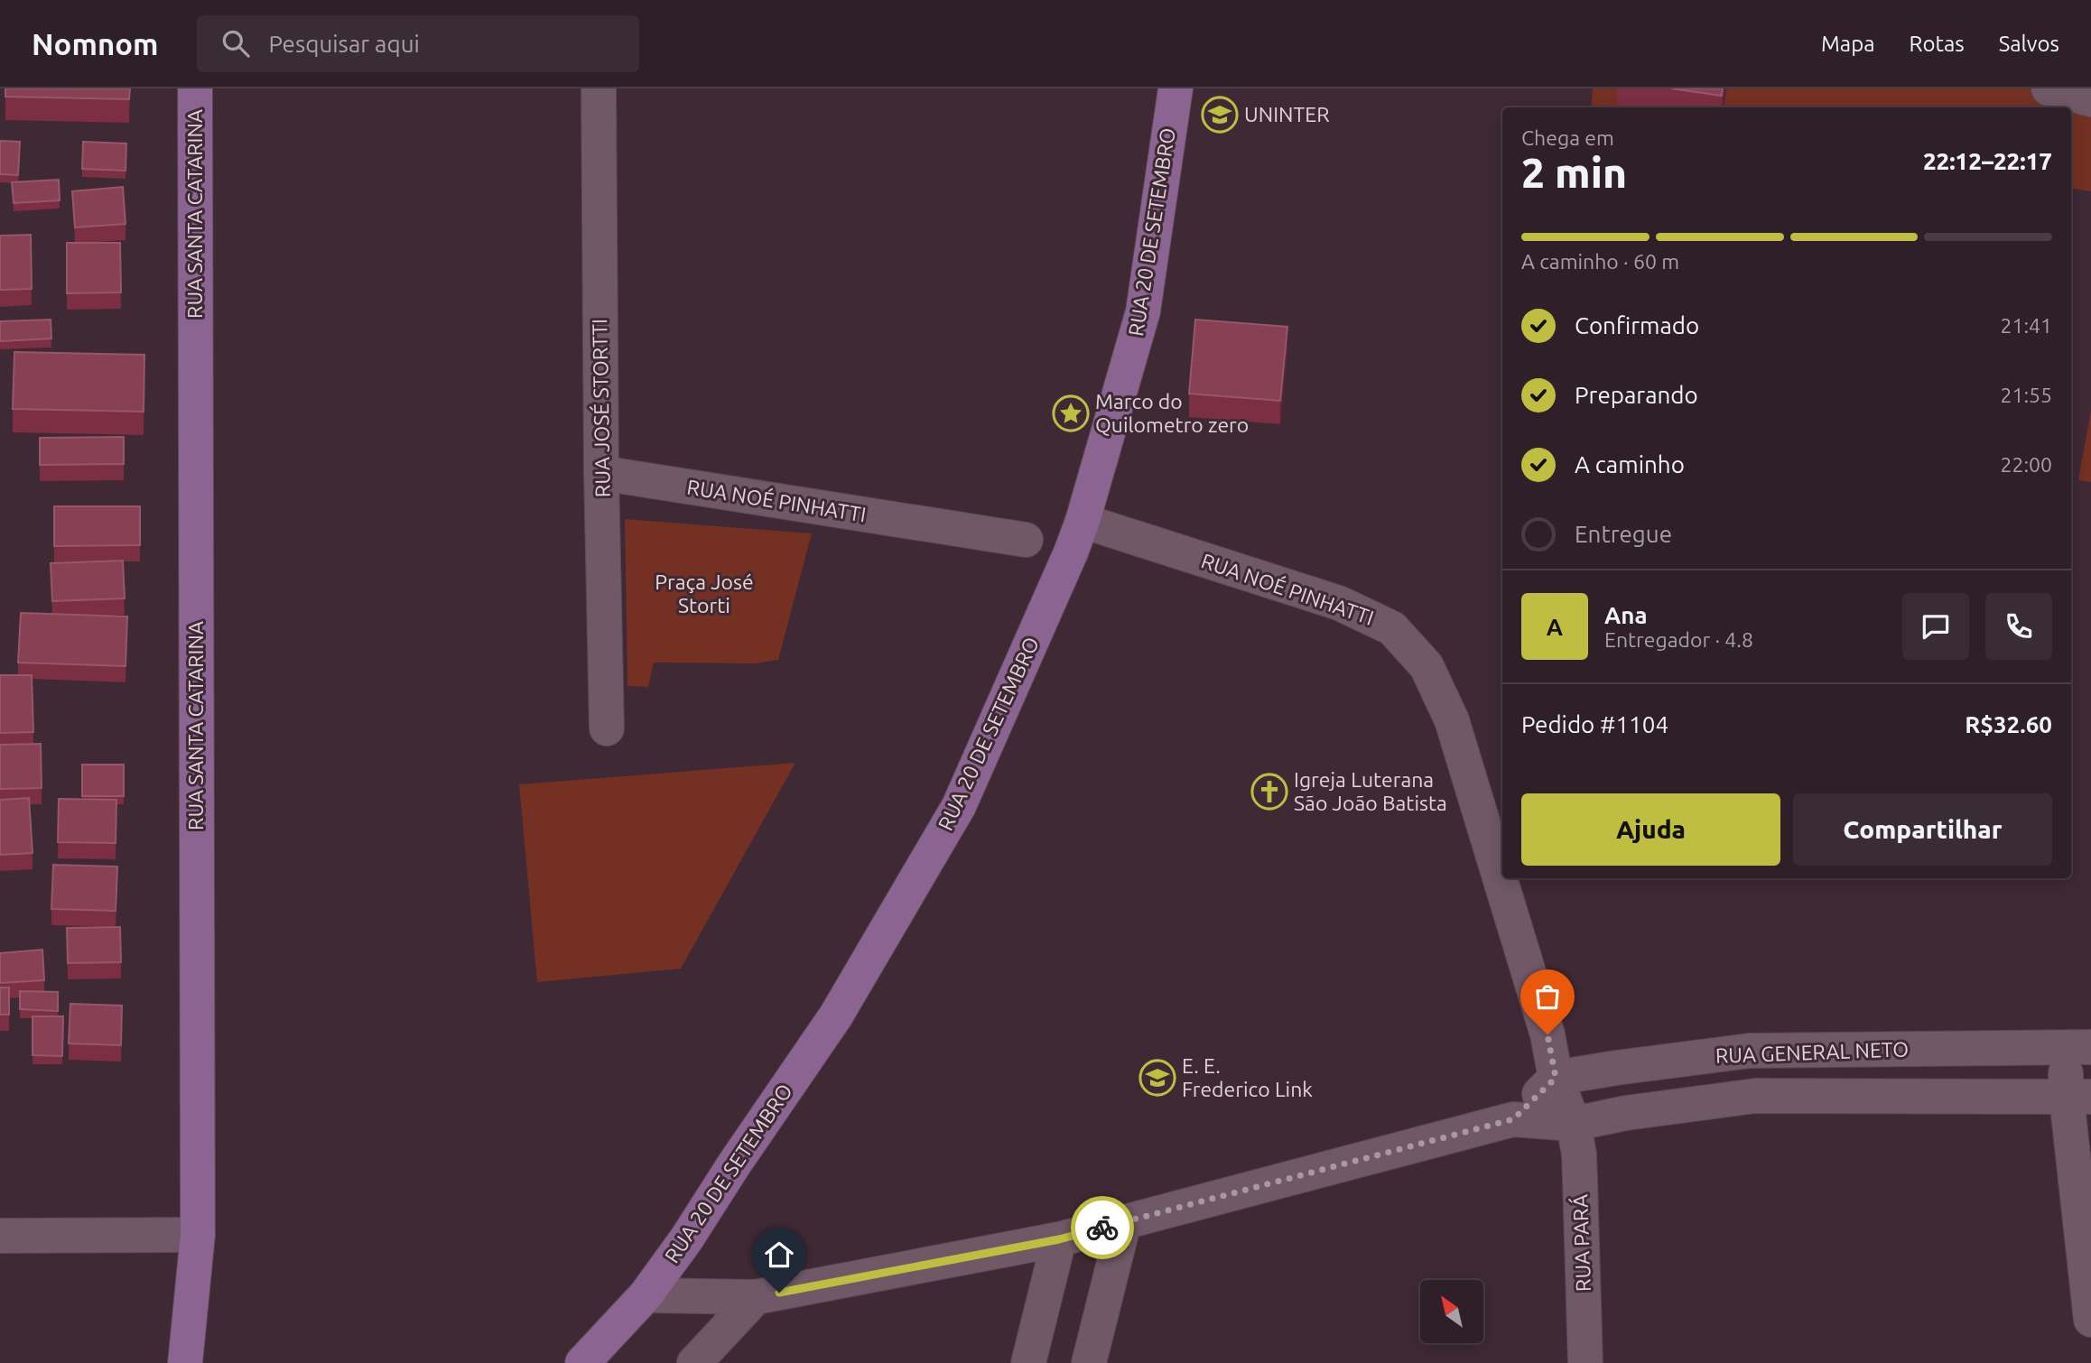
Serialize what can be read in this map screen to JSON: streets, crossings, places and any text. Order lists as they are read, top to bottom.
{
  "streets": {
    "main road": ["RUA SANTA CATARINA", "RUA 20 DE SETEMBRO"],
    "street": [
      "RUA JOSÉ STORTTI",
      "RUA NOÉ PINHATTI",
      "RUA GENERAL NETO",
      "RUA PARÁ"
    ]
  },
  "crossings": [
    ["RUA 20 DE SETEMBRO", "RUA NOÉ PINHATTI"],
    ["RUA 20 DE SETEMBRO", "RUA GENERAL NETO"],
    ["RUA JOSÉ STORTTI", "RUA NOÉ PINHATTI"],
    ["RUA NOÉ PINHATTI", "RUA GENERAL NETO"],
    ["RUA NOÉ PINHATTI", "RUA PARÁ"],
    ["RUA GENERAL NETO", "RUA PARÁ"]
  ],
  "parks": ["Praça José Storti"],
  "places": {
    "school or university": ["UNINTER", "E. E. Frederico Link"],
    "place": ["Marco do Quilometro zero"],
    "church": ["Igreja Luterana São João Batista"]
  },
  "north": "top left",
  "page": {
    "header": "Nomnom",
    "search": "Pesquisar aqui",
    "nav": ["Mapa", "Rotas", "Salvos"],
    "heading": ["2 min", "Chega em", "22:12–22:17"],
    "panel": [
      "Ana",
      "Entregador · 4.8",
      "Pedido #1104",
      "R$32.60"
    ],
    "bar": "A caminho · 60 m",
    "list": [
      ["Confirmado", "21:41"],
      ["Preparando", "21:55"],
      ["A caminho", "22:00"],
      "Entregue"
    ],
    "round": "A",
    "buttons": ["Ajuda", "Compartilhar"]
  }
}
